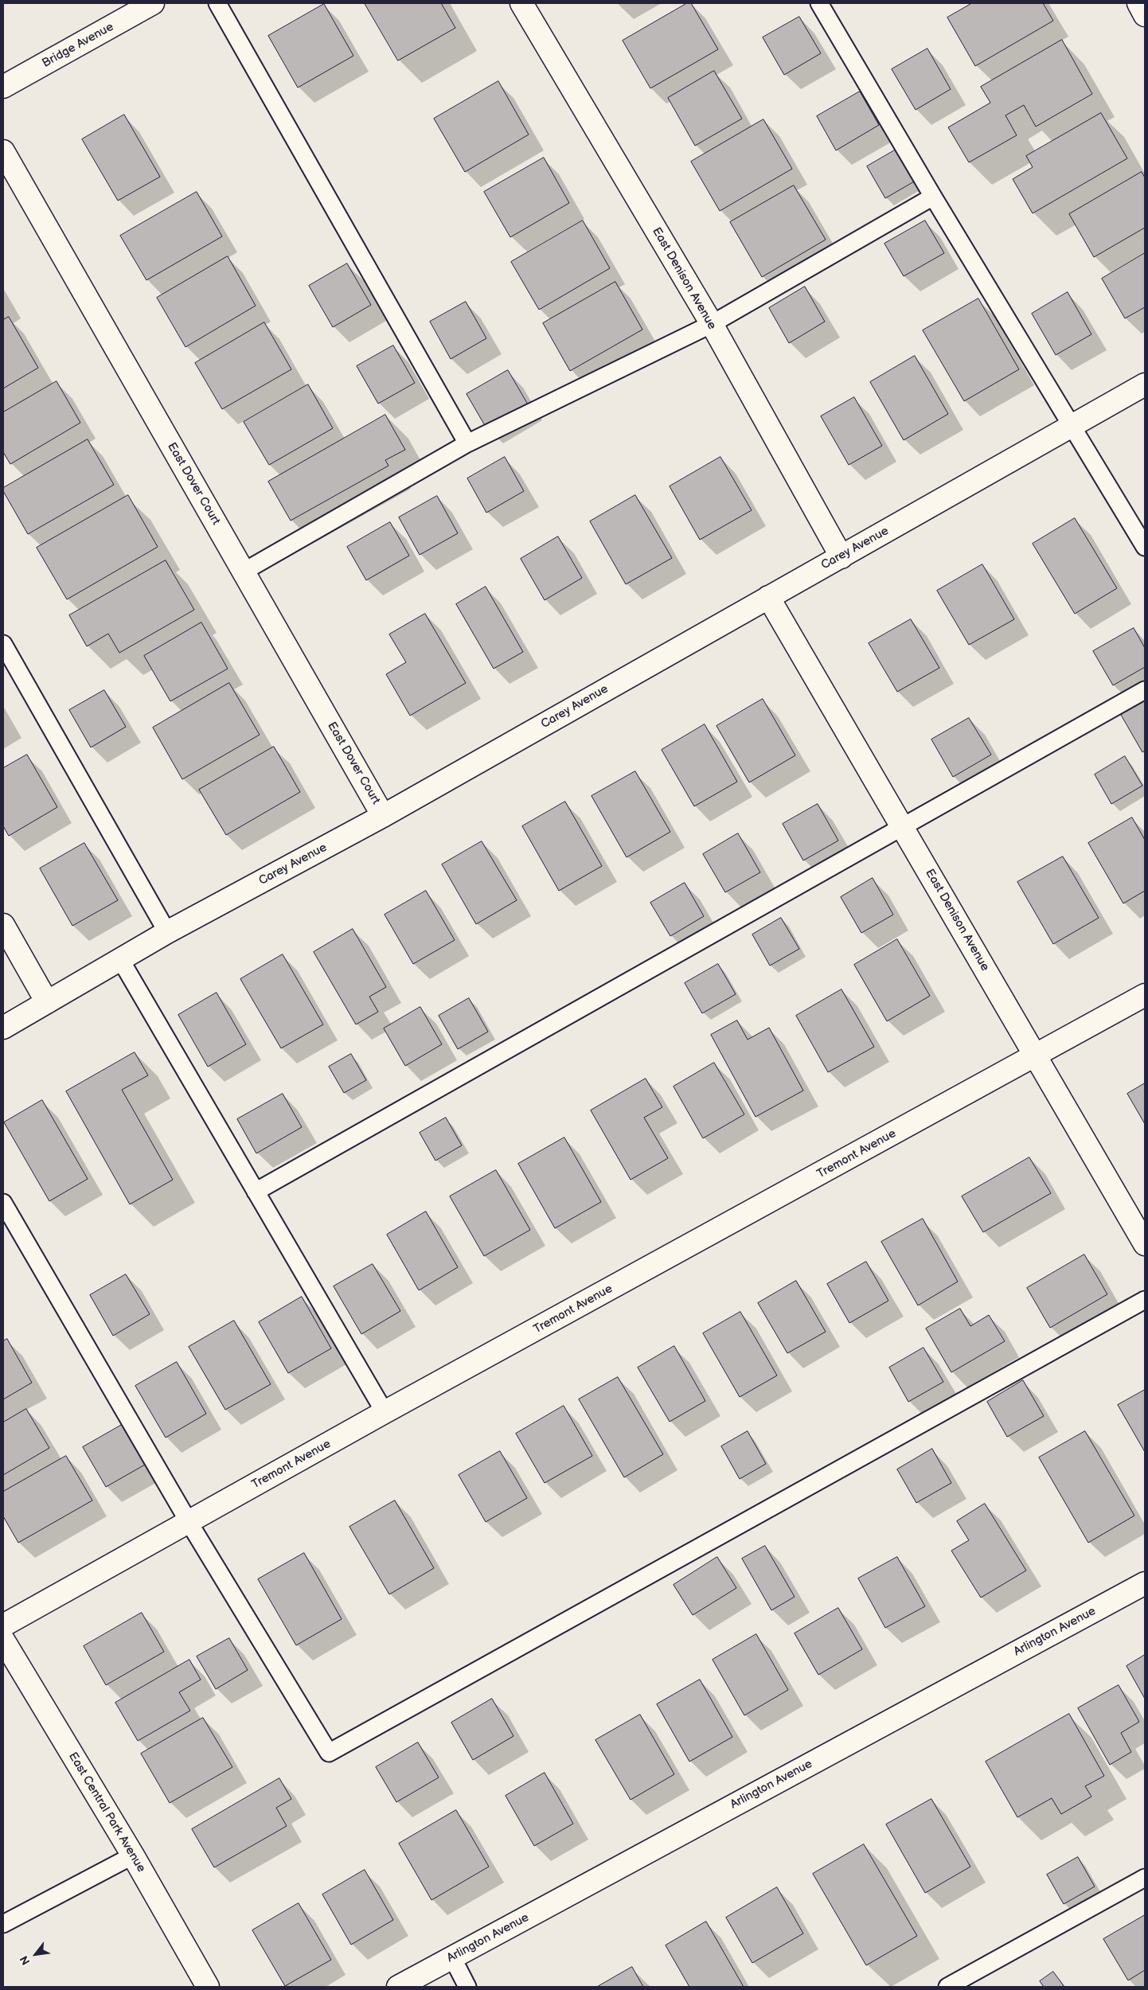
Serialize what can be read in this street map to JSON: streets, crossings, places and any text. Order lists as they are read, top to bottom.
{
  "streets": {
    "street": [
      "Bridge Avenue",
      "East Denison Avenue",
      "East Dover Court",
      "Carey Avenue",
      "Tremont Avenue",
      "Arlington Avenue",
      "East Central Park Avenue"
    ]
  },
  "crossings": [
    ["East Denison Avenue", "Carey Avenue"],
    ["East Denison Avenue", "Tremont Avenue"],
    ["East Dover Court", "Carey Avenue"]
  ],
  "north": "bottom left"
}
